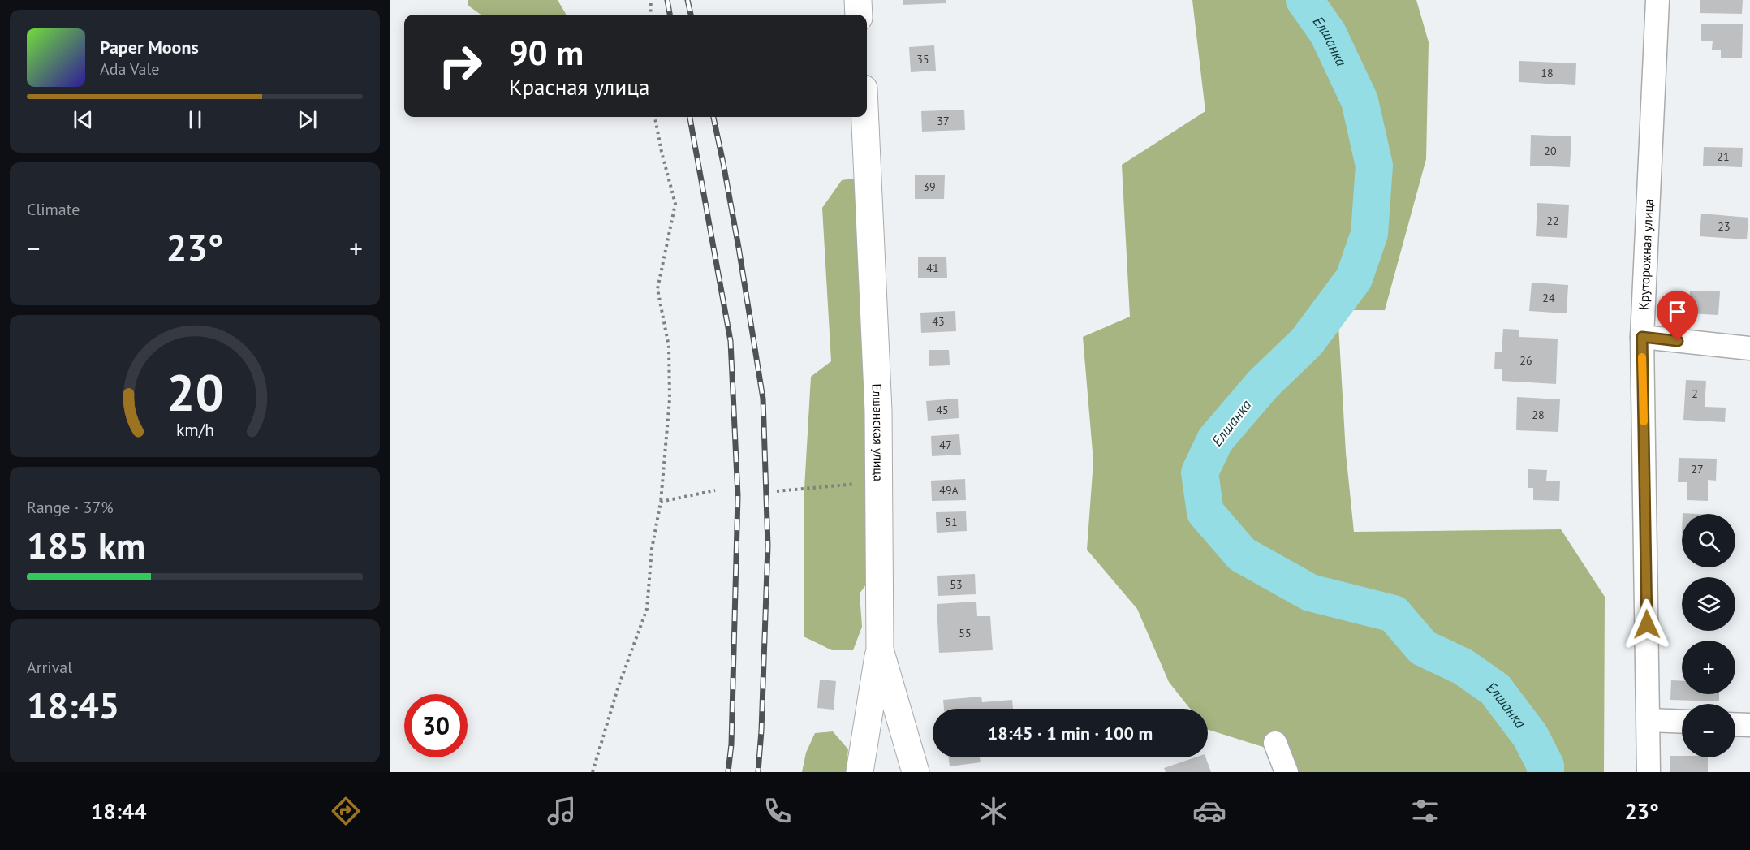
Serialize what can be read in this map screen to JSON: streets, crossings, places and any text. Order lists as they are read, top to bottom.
{
  "streets": {
    "main road": ["Елшанская улица"],
    "street": ["Круторожная улица"]
  },
  "water": ["Елшанка"],
  "house_numbers": [
    "35",
    "18",
    "37",
    "20",
    "21",
    "39",
    "22",
    "23",
    "41",
    "24",
    "43",
    "26",
    "2",
    "45",
    "28",
    "47",
    "27",
    "49А",
    "51",
    "53",
    "55"
  ],
  "page": {
    "turn": ["90 m", "Красная улица"],
    "song": ["Paper Moons", "Ada Vale"],
    "tile": [
      "Climate",
      ["Range · 37%", "185 km"],
      ["Arrival", "18:45"]
    ],
    "heat": ["−", "23°", "+"],
    "map_buttons": ["+", "−"],
    "limit": "30",
    "trip": "18:45 · 1 min · 100 m",
    "tabs": ["18:44", "23°"],
    "gauge": ["20", "km/h"]
  }
}
